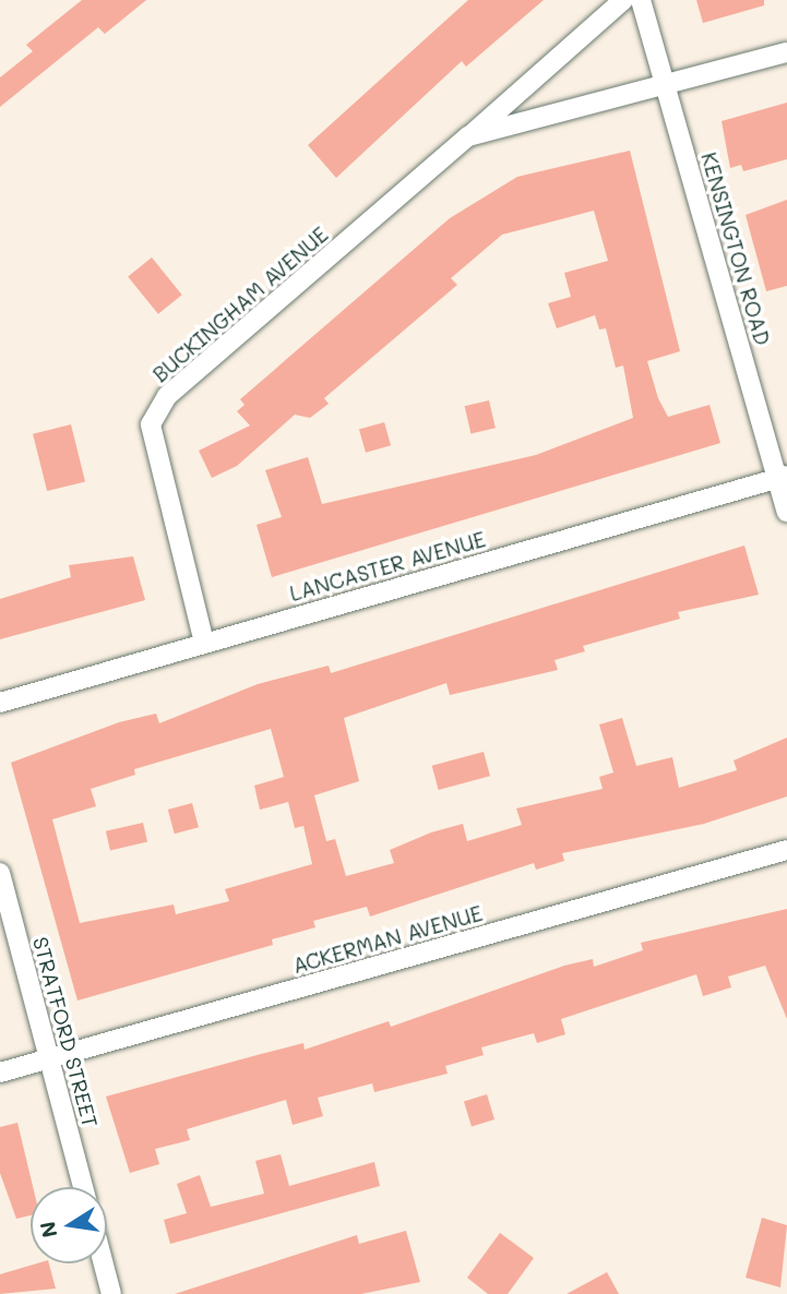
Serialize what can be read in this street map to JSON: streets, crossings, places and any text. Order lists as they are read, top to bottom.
{
  "streets": {
    "street": [
      "KENSINGTON ROAD",
      "BUCKINGHAM AVENUE",
      "LANCASTER AVENUE",
      "ACKERMAN AVENUE",
      "STRATFORD STREET"
    ]
  },
  "crossings": [
    ["KENSINGTON ROAD", "BUCKINGHAM AVENUE"],
    ["KENSINGTON ROAD", "LANCASTER AVENUE"],
    ["BUCKINGHAM AVENUE", "LANCASTER AVENUE"],
    ["ACKERMAN AVENUE", "STRATFORD STREET"]
  ],
  "north": "left"
}
